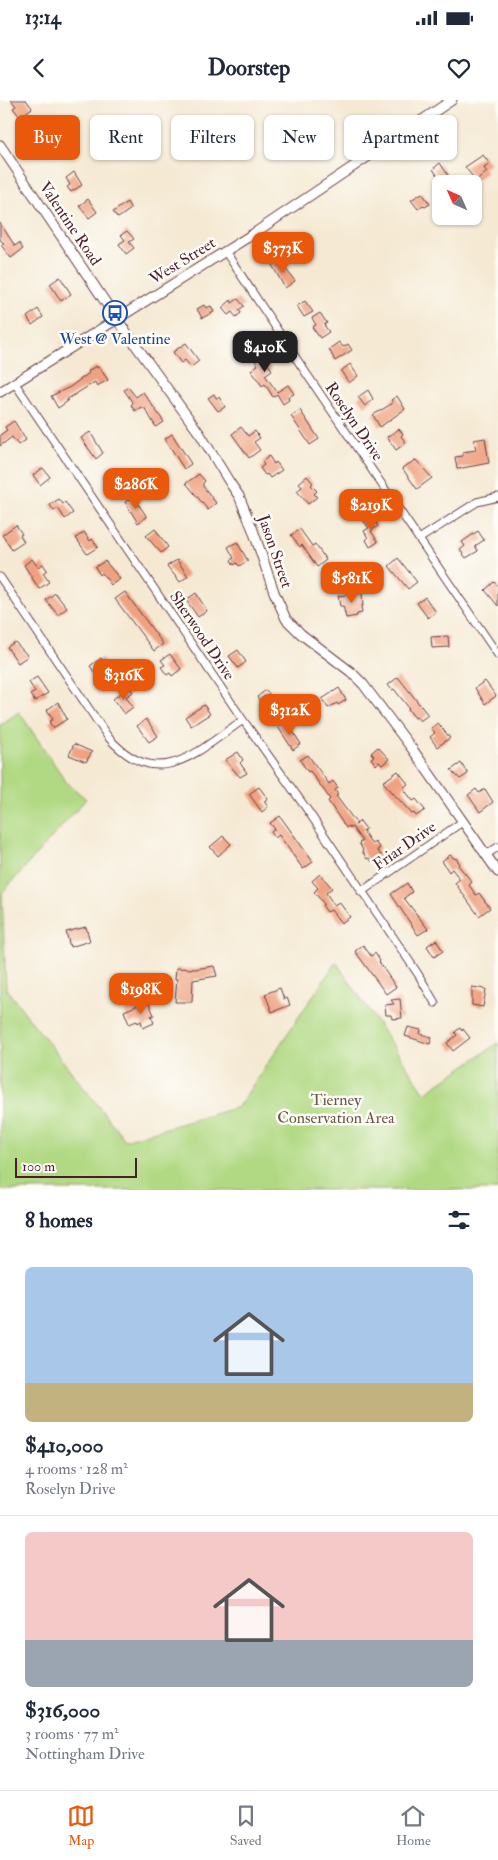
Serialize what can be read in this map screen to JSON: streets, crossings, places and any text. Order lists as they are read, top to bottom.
{
  "streets": {
    "street": [
      "Valentine Road",
      "West Street",
      "Roselyn Drive",
      "Jason Street",
      "Sherwood Drive",
      "Friar Drive"
    ]
  },
  "crossings": [
    ["Valentine Road", "West Street"],
    ["Valentine Road", "Jason Street"],
    ["West Street", "Roselyn Drive"],
    ["West Street", "Jason Street"],
    ["West Street", "Sherwood Drive"],
    ["Jason Street", "Friar Drive"],
    ["Sherwood Drive", "Friar Drive"]
  ],
  "parks": ["Tierney Conservation Area"],
  "places": {
    "bus stop": ["West @ Valentine"]
  },
  "scale_bar": "100 m",
  "north": "top left",
  "page": {
    "status": "13:14",
    "header": "Doorstep",
    "chip": [
      "Buy",
      "Rent",
      "Filters",
      "New",
      "Apartment"
    ],
    "price": [
      "$373K",
      "$410K",
      "$286K",
      "$219K",
      "$581K",
      "$316K",
      "$312K",
      "$198K"
    ],
    "scale": "100 m",
    "heading": "8 homes",
    "list": [
      {
        "name": "$410,000",
        "note": "4 rooms · 128 m² · Roselyn Drive"
      },
      {
        "name": "$316,000",
        "note": "3 rooms · 77 m² · Nottingham Drive"
      }
    ],
    "tabs": ["Map", "Saved", "Home"]
  }
}
